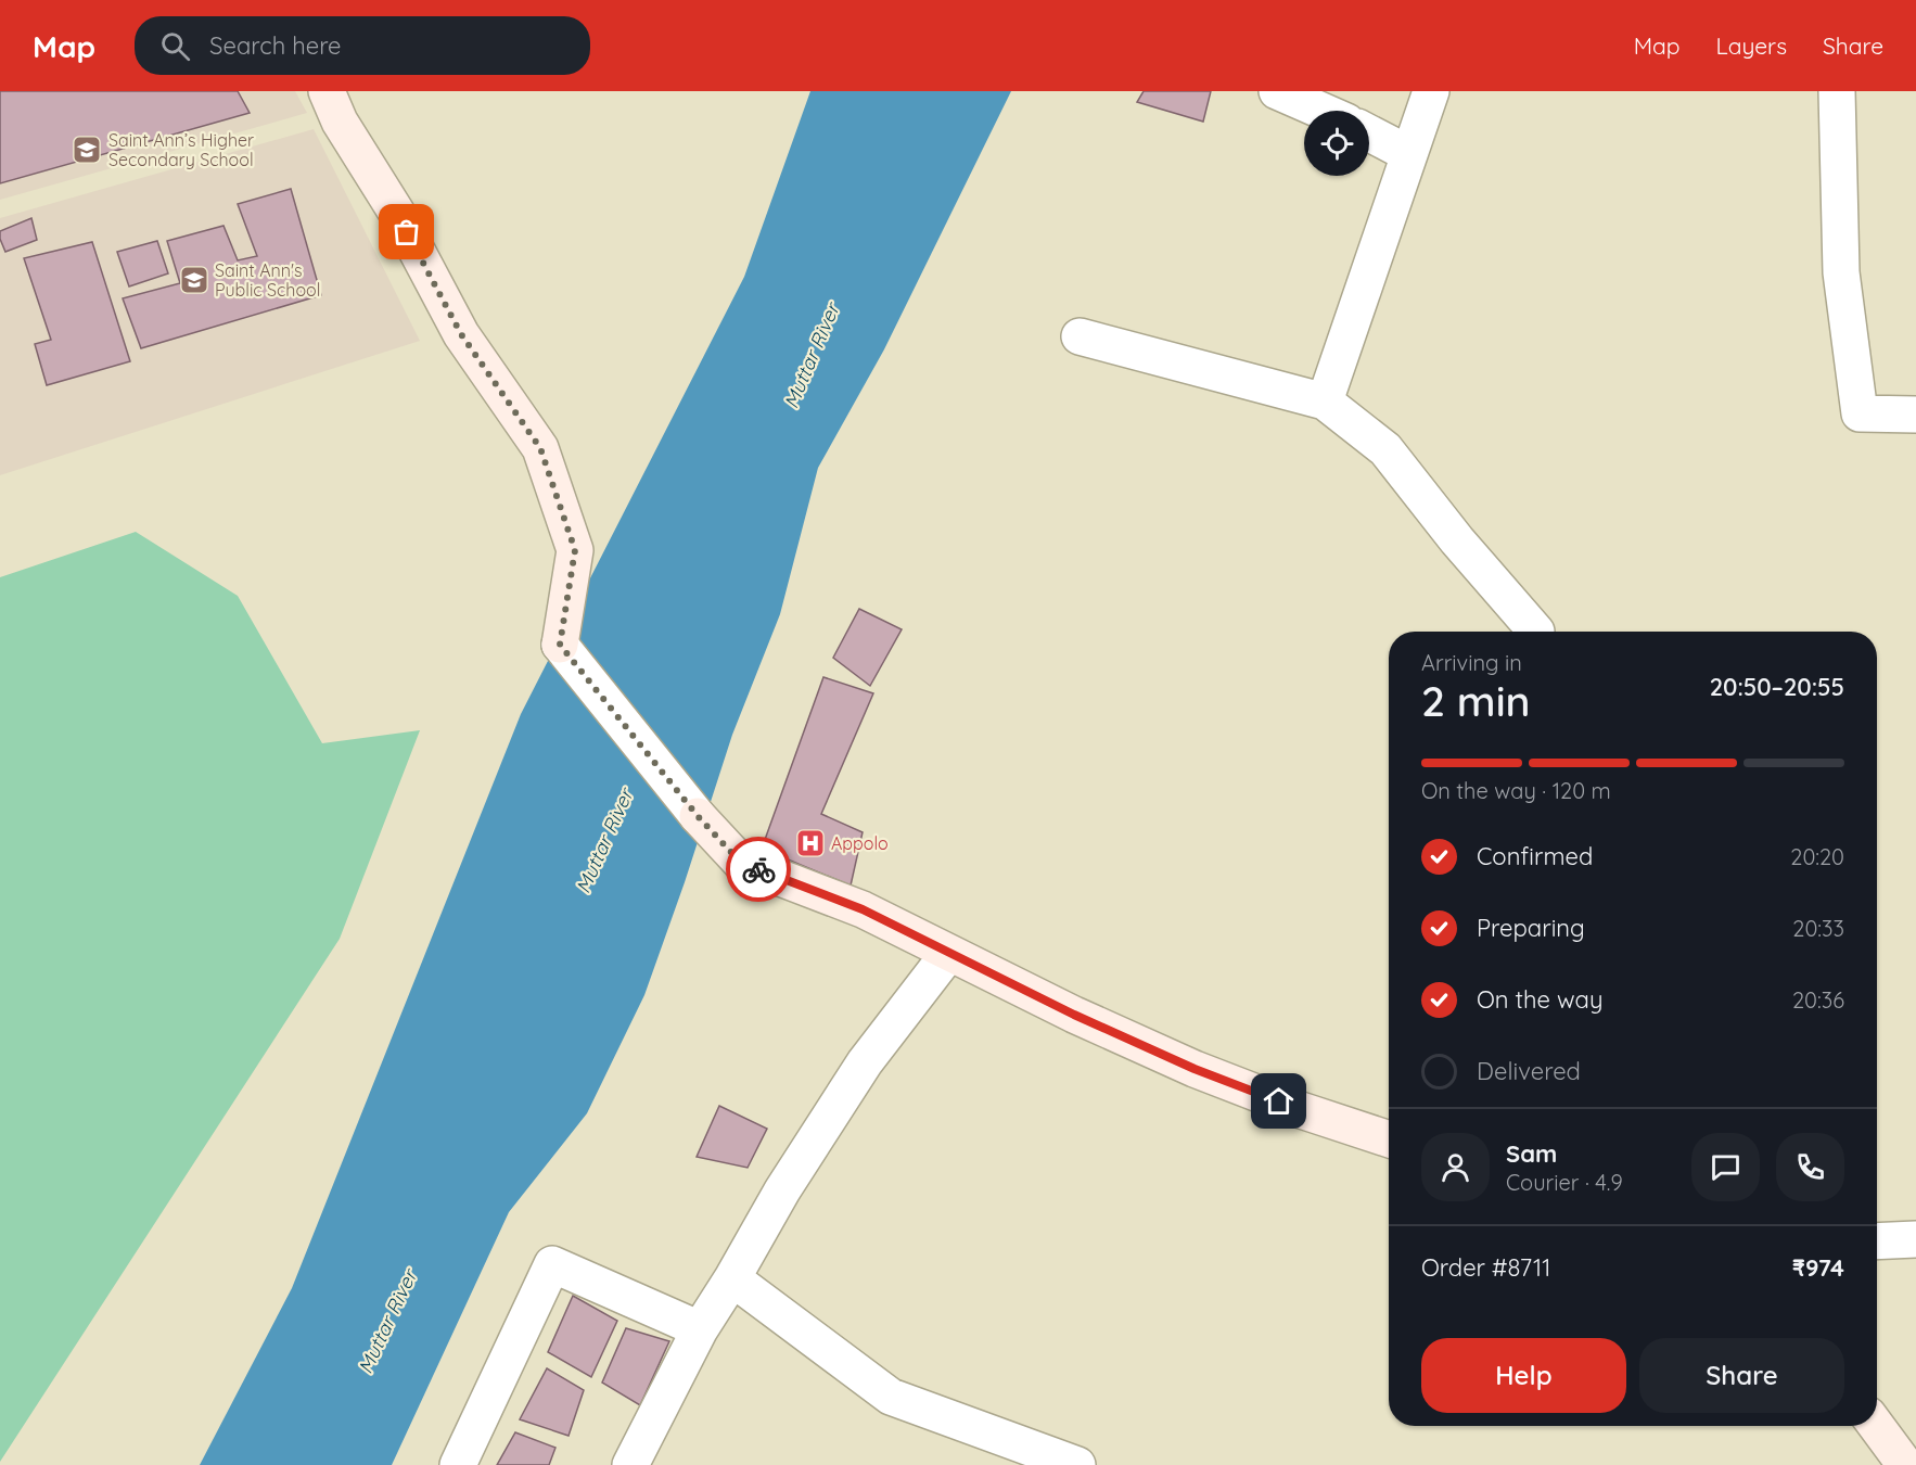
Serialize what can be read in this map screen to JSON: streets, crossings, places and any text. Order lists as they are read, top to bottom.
{
  "water": ["Muttar River"],
  "places": {
    "school or university": ["Saint Ann’s Higher Secondary School", "Saint Ann's Public School"],
    "hospital": ["Appolo"]
  },
  "page": {
    "header": "Map",
    "search": "Search here",
    "nav": ["Map", "Layers", "Share"],
    "heading": ["2 min", "Arriving in", "20:50–20:55"],
    "panel": [
      "Sam",
      "Courier · 4.9",
      "Order #8711",
      "₹974"
    ],
    "bar": "On the way · 120 m",
    "list": [
      ["Confirmed", "20:20"],
      ["Preparing", "20:33"],
      ["On the way", "20:36"],
      "Delivered"
    ],
    "buttons": ["Help", "Share"]
  }
}
